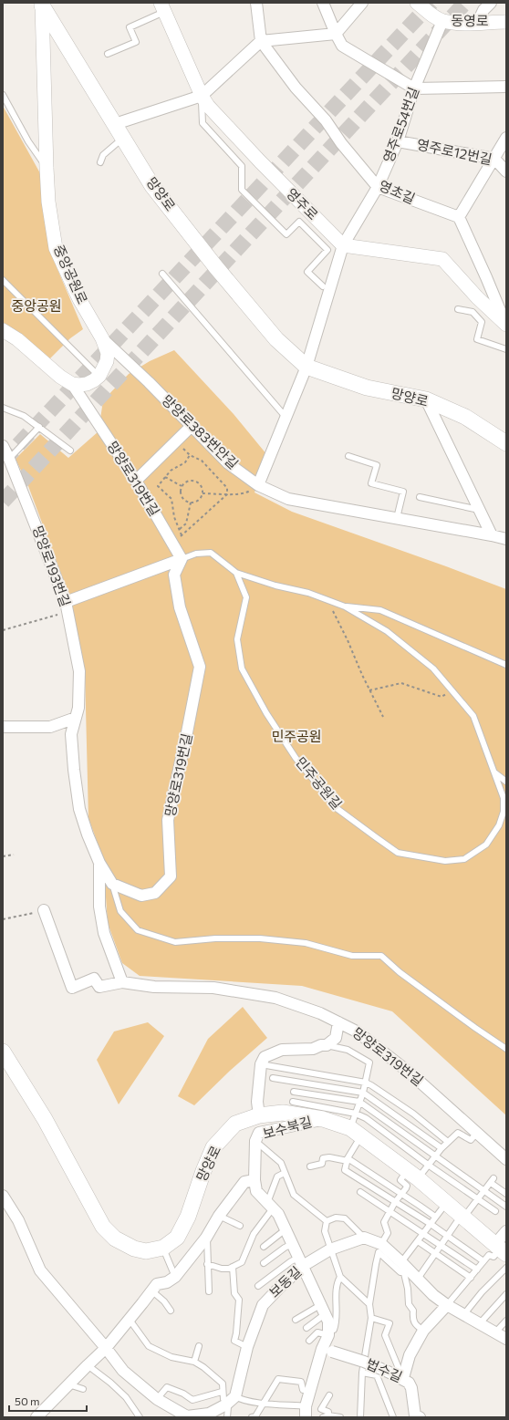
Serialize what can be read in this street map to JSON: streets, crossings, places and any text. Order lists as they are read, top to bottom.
{
  "streets": {
    "main road": ["망양로"],
    "street": [
      "동영로",
      "영주로54번길",
      "영주로12번길",
      "영초길",
      "영주로",
      "중앙공원로",
      "망양로383번안길",
      "망양로319번길",
      "망양로193번길",
      "보수북길",
      "보동길",
      "법수길"
    ],
    "lane": ["민주공원길"]
  },
  "crossings": [
    ["동영로", "영주로54번길"],
    ["영주로54번길", "영주로12번길"],
    ["영주로54번길", "영초길"],
    ["영주로54번길", "망양로"],
    ["영주로54번길", "영주로"],
    ["망양로", "중앙공원로"],
    ["망양로", "보수북길"],
    ["중앙공원로", "망양로383번안길"],
    ["망양로319번길", "민주공원길"],
    ["보수북길", "보동길"]
  ],
  "parks": ["중앙공원", "민주공원"],
  "scale_bar": "50 m"
}
